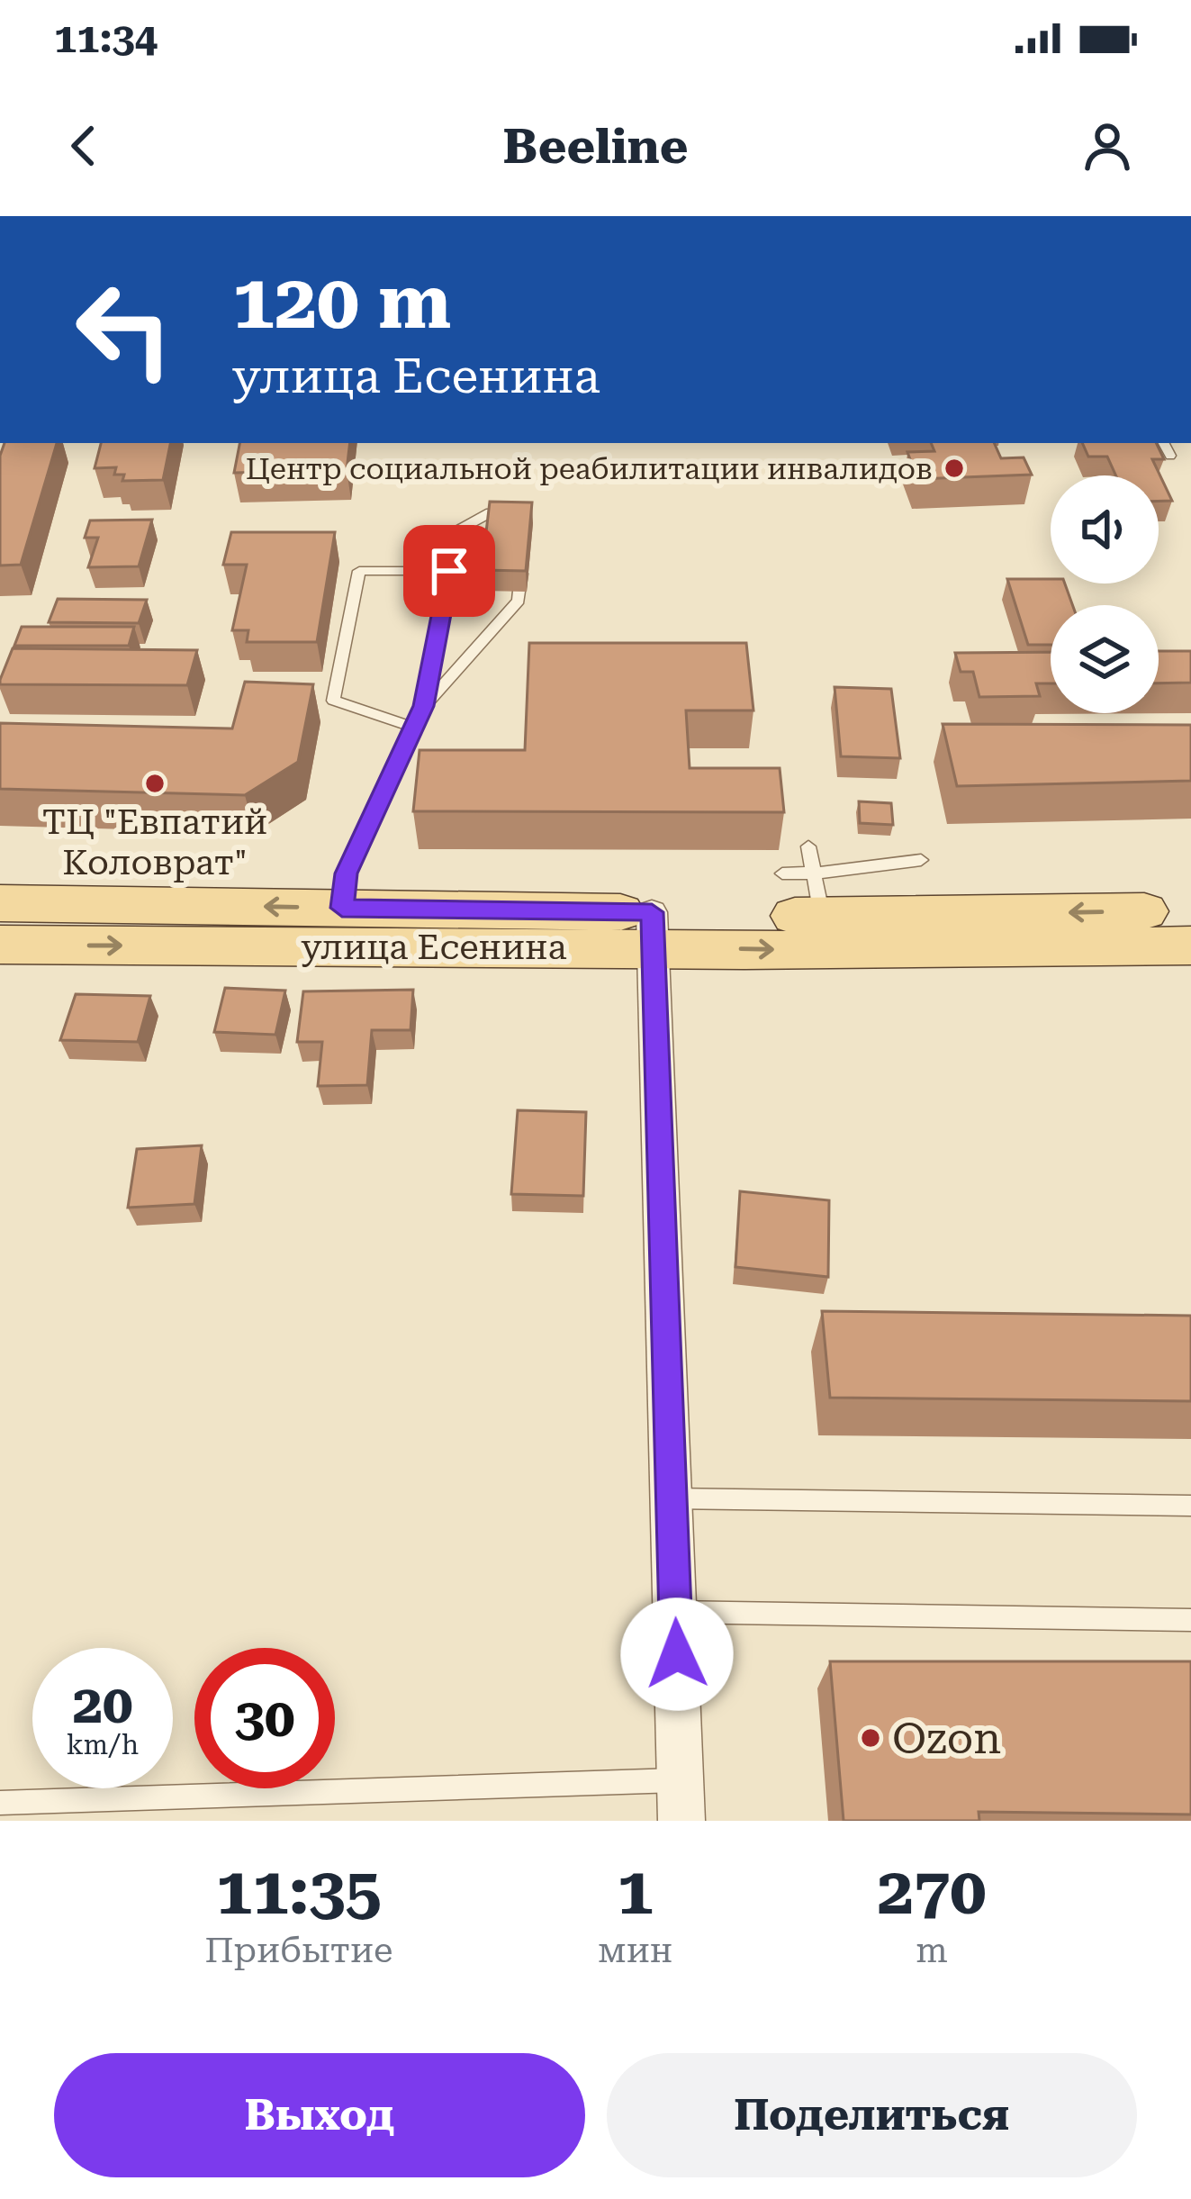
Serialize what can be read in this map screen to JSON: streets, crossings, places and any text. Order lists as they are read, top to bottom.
{
  "streets": {
    "main road": ["улица Есенина"]
  },
  "places": ["Центр социальной реабилитации инвалидов", "ТЦ \"Евпатий Коловрат\"", "Ozon"],
  "page": {
    "status": "11:34",
    "header": "Beeline",
    "turn": ["120 m", "улица Есенина"],
    "speed": "20 km/h",
    "limit": "30",
    "eta": [
      "11:35",
      "Прибытие",
      "1",
      "мин",
      "270",
      "m"
    ],
    "buttons": ["Выход", "Поделиться"]
  }
}
